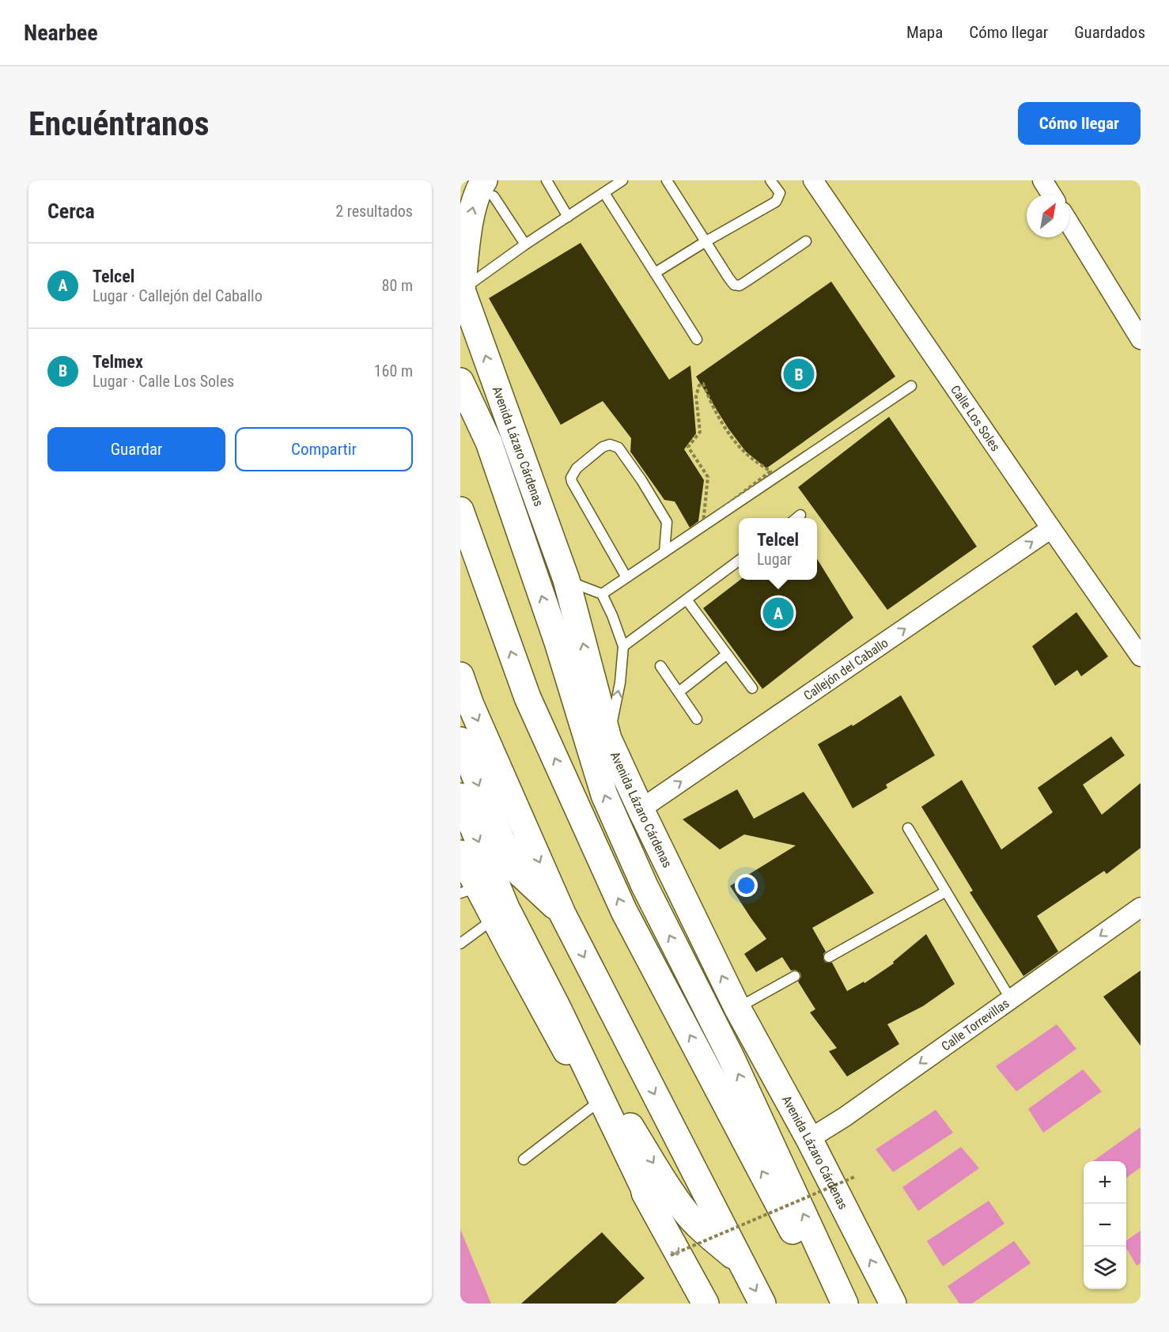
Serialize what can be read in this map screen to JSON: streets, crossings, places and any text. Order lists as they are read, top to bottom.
{
  "streets": {
    "main road": ["Avenida Lázaro Cárdenas"],
    "street": ["Calle Los Soles", "Callejón del Caballo", "Calle Torrevillas"]
  },
  "crossings": [
    ["Calle Los Soles", "Callejón del Caballo"],
    ["Avenida Lázaro Cárdenas", "Callejón del Caballo"],
    ["Avenida Lázaro Cárdenas", "Calle Torrevillas"]
  ],
  "one_way": ["Callejón del Caballo", "Calle Torrevillas"],
  "north": "top right",
  "page": {
    "header": "Nearbee",
    "nav": ["Mapa", "Cómo llegar", "Guardados"],
    "buttons": [
      "Cómo llegar",
      ["Guardar", "Compartir"]
    ],
    "title": "Encuéntranos",
    "heading": ["Cerca", "2 resultados"],
    "list": [
      {
        "mark": "A",
        "name": "Telcel",
        "note": "Lugar · Callejón del Caballo",
        "value": "80 m"
      },
      {
        "mark": "B",
        "name": "Telmex",
        "note": "Lugar · Calle Los Soles",
        "value": "160 m"
      }
    ],
    "pins": ["B", "A"],
    "popup": ["Telcel", "Lugar"],
    "map_buttons": ["+", "−"]
  }
}
